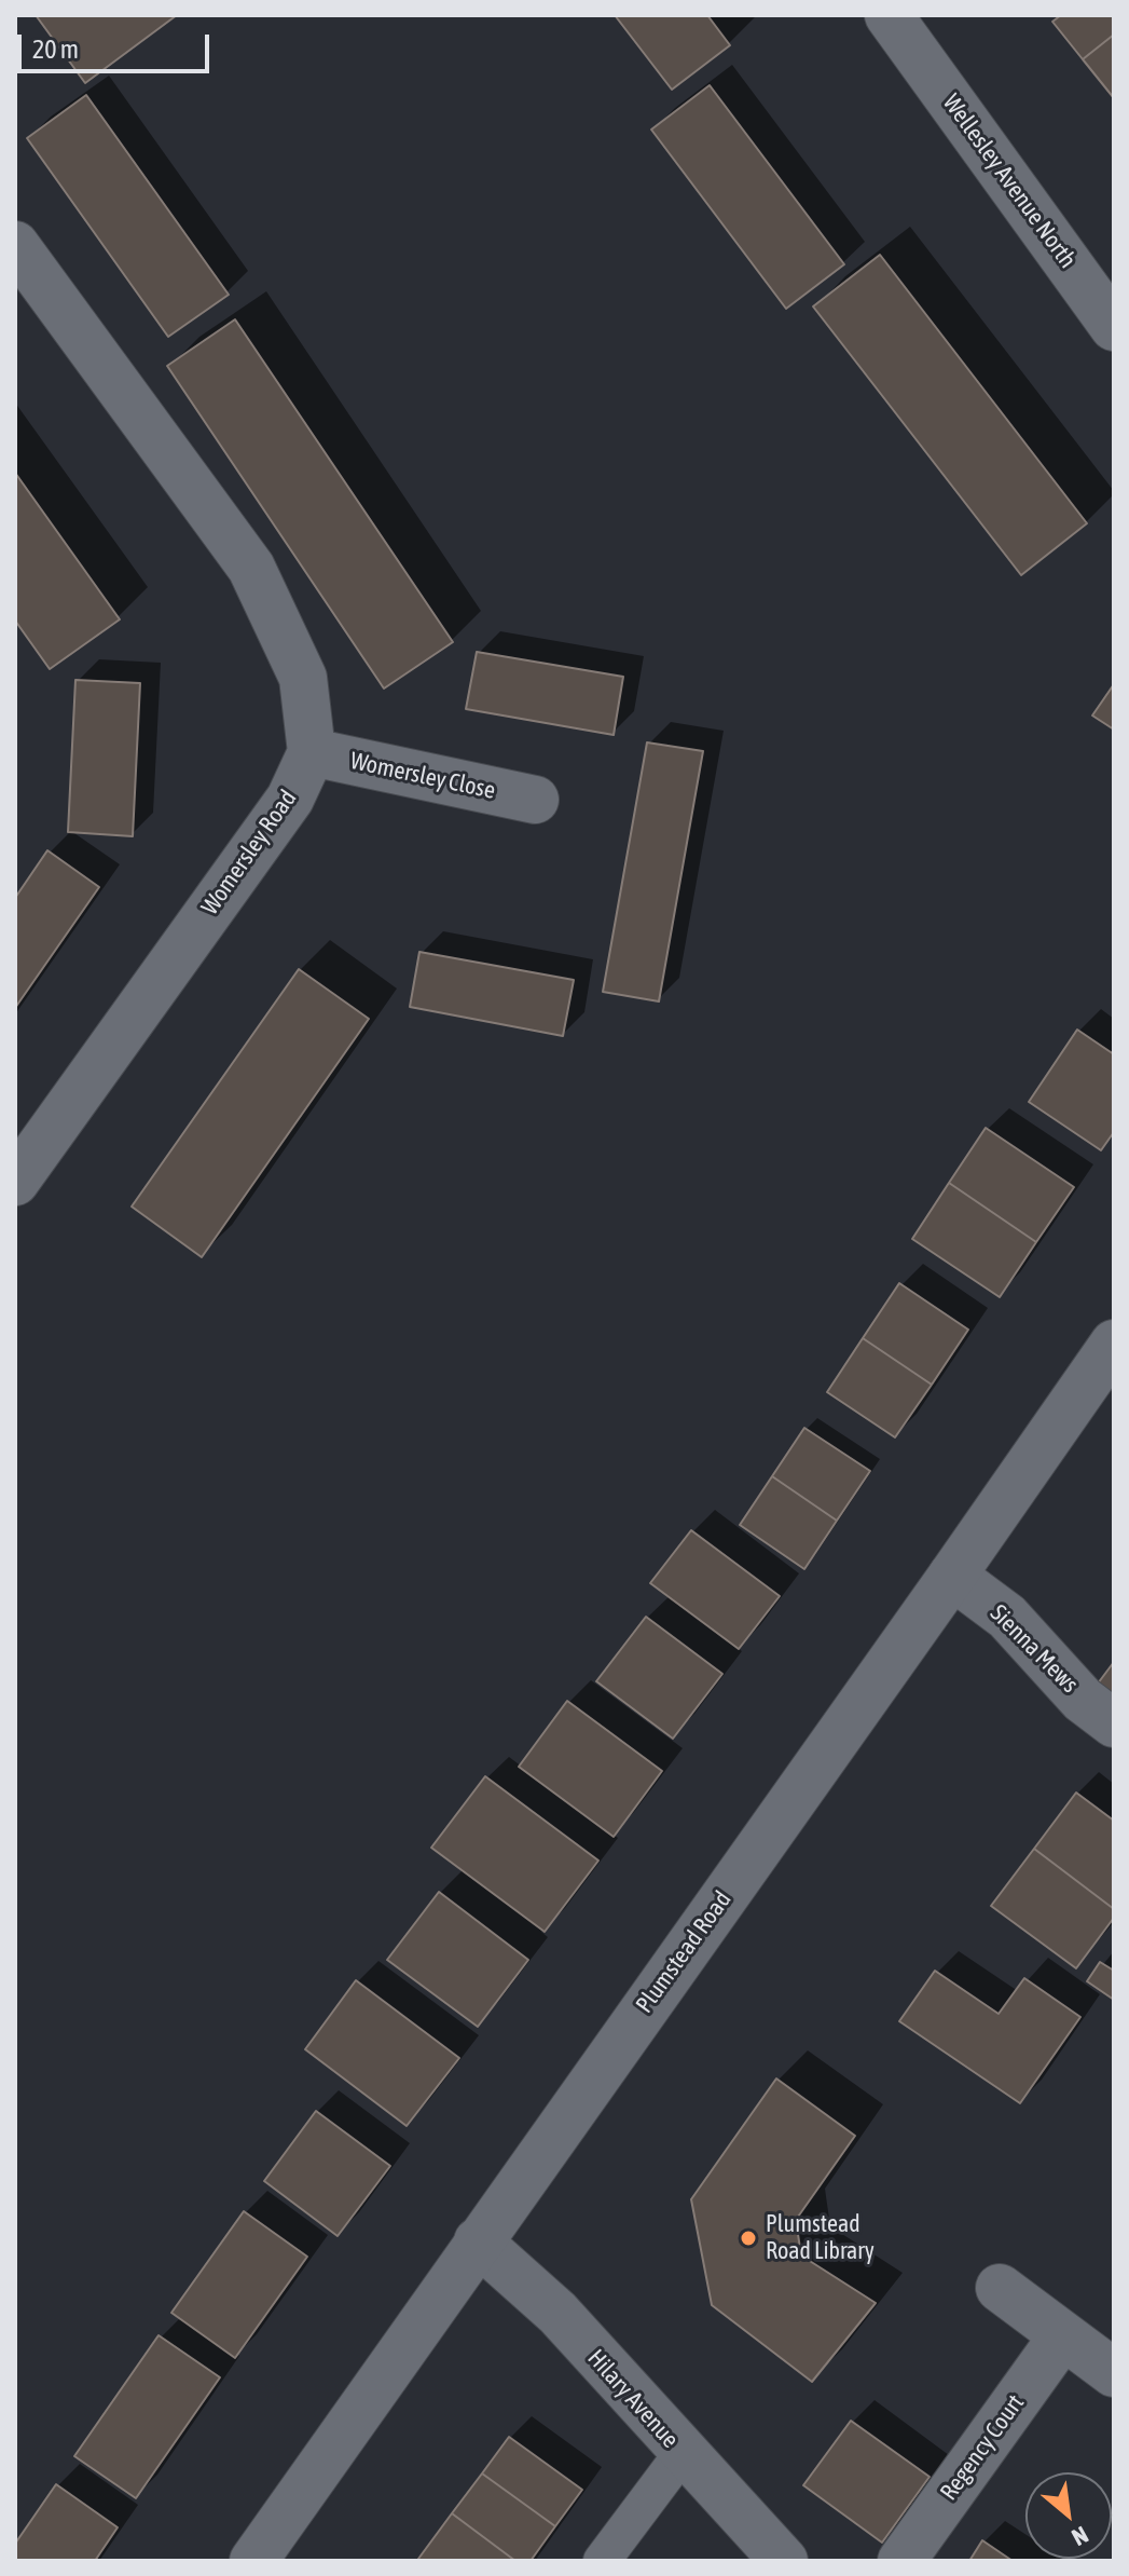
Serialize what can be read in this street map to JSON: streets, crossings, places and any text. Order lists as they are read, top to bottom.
{
  "streets": {
    "street": [
      "Wellesley Avenue North",
      "Womersley Close",
      "Womersley Road",
      "Sienna Mews",
      "Plumstead Road",
      "Hilary Avenue",
      "Regency Court"
    ]
  },
  "crossings": [
    ["Womersley Close", "Womersley Road"],
    ["Sienna Mews", "Plumstead Road"],
    ["Plumstead Road", "Hilary Avenue"]
  ],
  "places": ["Plumstead Road Library"],
  "scale_bar": "20 m",
  "north": "bottom right"
}
